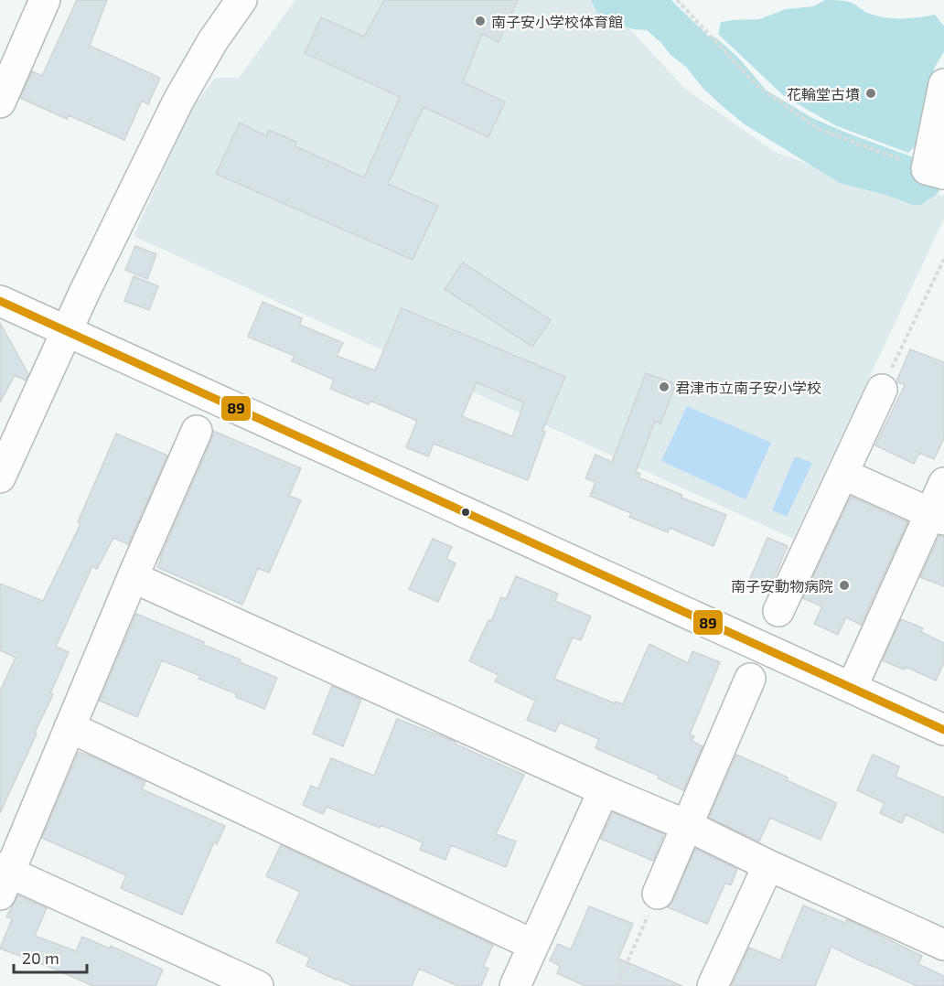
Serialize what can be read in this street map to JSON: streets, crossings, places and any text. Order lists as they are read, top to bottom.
{
  "places": [
    "南子安小学校体育館",
    "花輪堂古墳",
    "君津市立南子安小学校",
    "南子安動物病院"
  ],
  "lines": ["transit line 89"],
  "scale_bar": "20 m"
}
